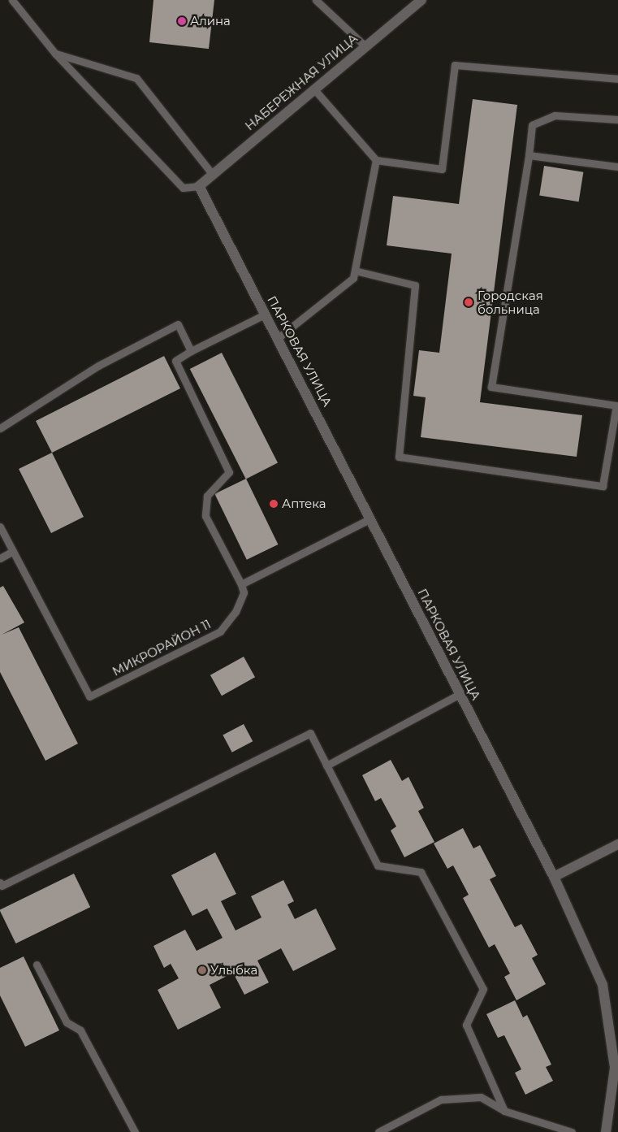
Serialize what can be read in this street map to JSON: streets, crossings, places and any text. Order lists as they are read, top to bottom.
{
  "streets": {
    "street": ["НАБЕРЕЖНАЯ УЛИЦА", "ПАРКОВАЯ УЛИЦА"],
    "lane": ["МИКРОРАЙОН 11"]
  },
  "crossings": [
    ["НАБЕРЕЖНАЯ УЛИЦА", "ПАРКОВАЯ УЛИЦА"]
  ],
  "places": [
    "Алина",
    "Городская больница",
    "Аптека",
    "Улыбка"
  ]
}
